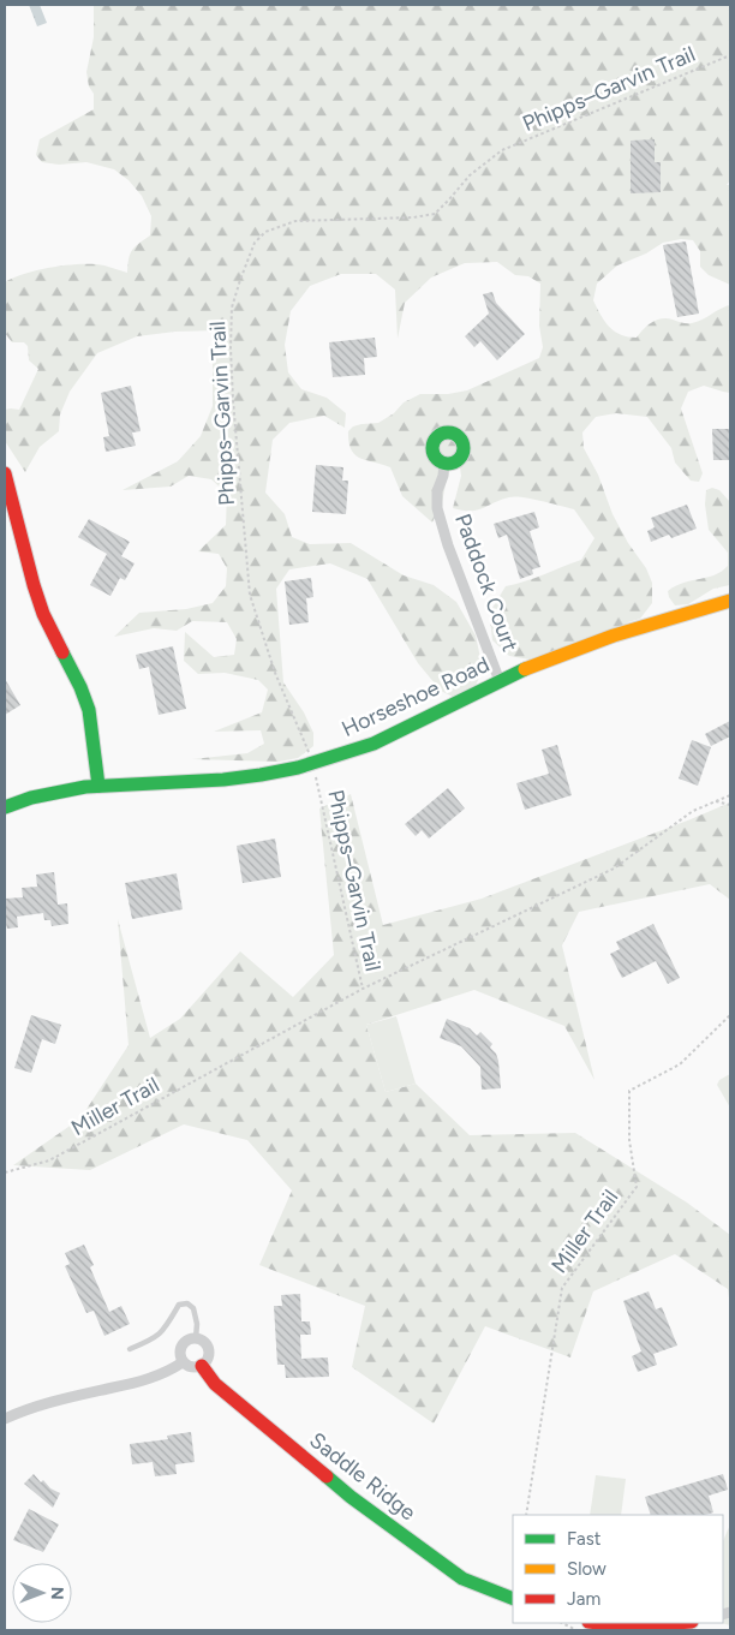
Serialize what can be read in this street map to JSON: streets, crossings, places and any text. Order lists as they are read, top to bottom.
{
  "streets": {
    "street": ["Paddock Court", "Horseshoe Road", "Saddle Ridge"],
    "path": ["Phipps–Garvin Trail", "Miller Trail"]
  },
  "crossings": [
    ["Phipps–Garvin Trail", "Horseshoe Road"],
    ["Phipps–Garvin Trail", "Miller Trail"],
    ["Paddock Court", "Horseshoe Road"]
  ],
  "legend": ["Fast", "Slow", "Jam"],
  "north": "right"
}
